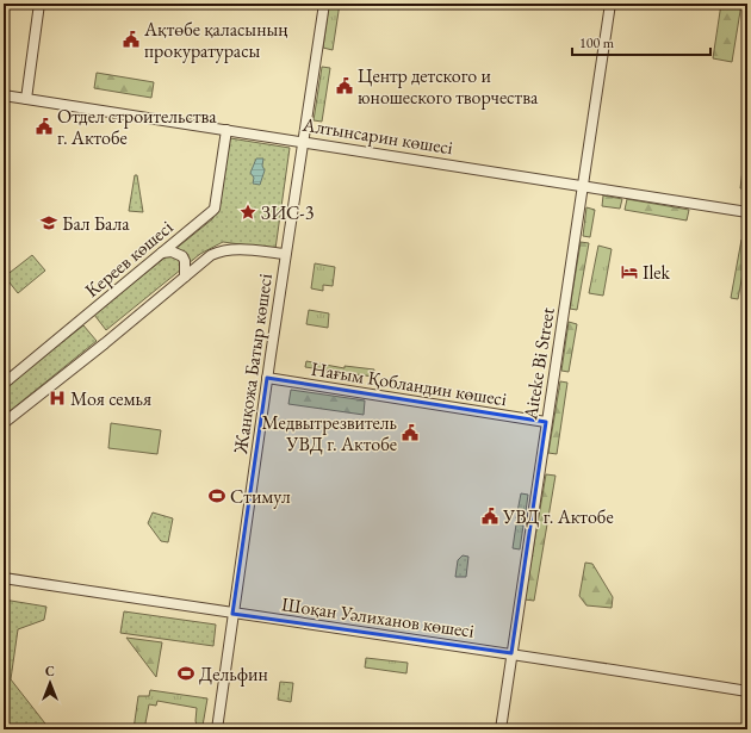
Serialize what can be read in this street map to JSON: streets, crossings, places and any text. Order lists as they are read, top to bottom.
{
  "streets": {
    "street": [
      "Алтынсарин көшесі",
      "Кереев көшесі",
      "Жанқожа Батыр көшесі",
      "Aiteke Bi Street",
      "Нағым Қобландин көшесі",
      "Шоқан Уәлиханов көшесі"
    ]
  },
  "crossings": [
    ["Алтынсарин көшесі", "Кереев көшесі"],
    ["Алтынсарин көшесі", "Жанқожа Батыр көшесі"],
    ["Алтынсарин көшесі", "Aiteke Bi Street"],
    ["Жанқожа Батыр көшесі", "Нағым Қобландин көшесі"],
    ["Жанқожа Батыр көшесі", "Шоқан Уәлиханов көшесі"],
    ["Aiteke Bi Street", "Нағым Қобландин көшесі"],
    ["Aiteke Bi Street", "Шоқан Уәлиханов көшесі"]
  ],
  "places": {
    "public building": [
      "Ақтөбе қаласының прокуратурасы",
      "Центр детского и юношеского творчества",
      "Отдел строительства г. Актобе",
      "Медвытрезвитель УВД г. Актобе",
      "УВД г. Актобе"
    ],
    "place": ["ЗИС-3"],
    "school or university": ["Бал Бала"],
    "hotel": ["Ilek"],
    "hospital": ["Моя семья"],
    "sports": ["Стимул", "Дельфин"]
  },
  "scale_bar": "100 m",
  "north": "top"
}
